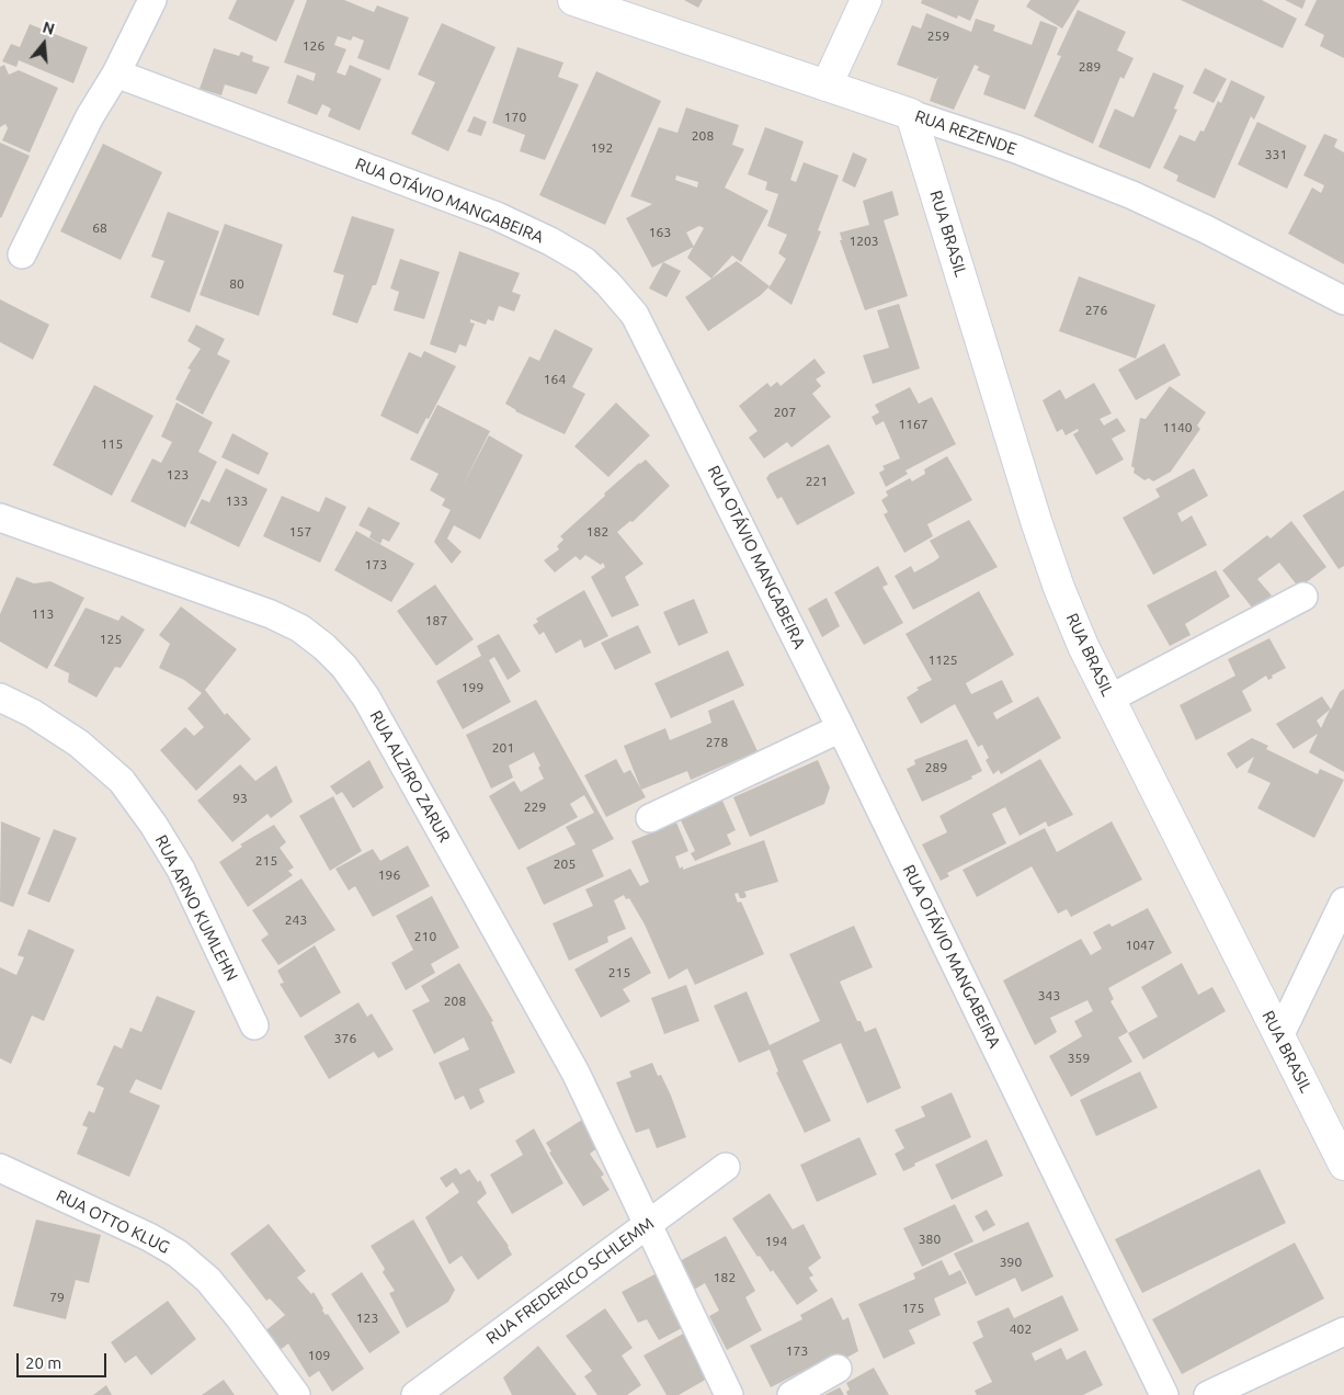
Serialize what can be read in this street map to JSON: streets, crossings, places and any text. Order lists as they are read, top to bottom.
{
  "streets": {
    "street": [
      "RUA REZENDE",
      "RUA OTÁVIO MANGABEIRA",
      "RUA BRASIL",
      "RUA ALZIRO ZARUR",
      "RUA ARNO KUMLEHN",
      "RUA OTTO KLUG",
      "RUA FREDERICO SCHLEMM"
    ]
  },
  "crossings": [
    ["RUA REZENDE", "RUA BRASIL"],
    ["RUA ALZIRO ZARUR", "RUA FREDERICO SCHLEMM"]
  ],
  "house_numbers": [
    "259",
    "126",
    "289",
    "170",
    "208",
    "192",
    "331",
    "68",
    "163",
    "1203",
    "80",
    "276",
    "164",
    "207",
    "1167",
    "1140",
    "115",
    "123",
    "221",
    "133",
    "157",
    "182",
    "173",
    "113",
    "187",
    "125",
    "1125",
    "199",
    "278",
    "201",
    "289",
    "93",
    "229",
    "215",
    "205",
    "196",
    "243",
    "210",
    "1047",
    "215",
    "343",
    "208",
    "376",
    "359",
    "380",
    "194",
    "390",
    "182",
    "79",
    "175",
    "123",
    "402",
    "173",
    "109"
  ],
  "scale_bar": "20 m",
  "north": "top"
}
